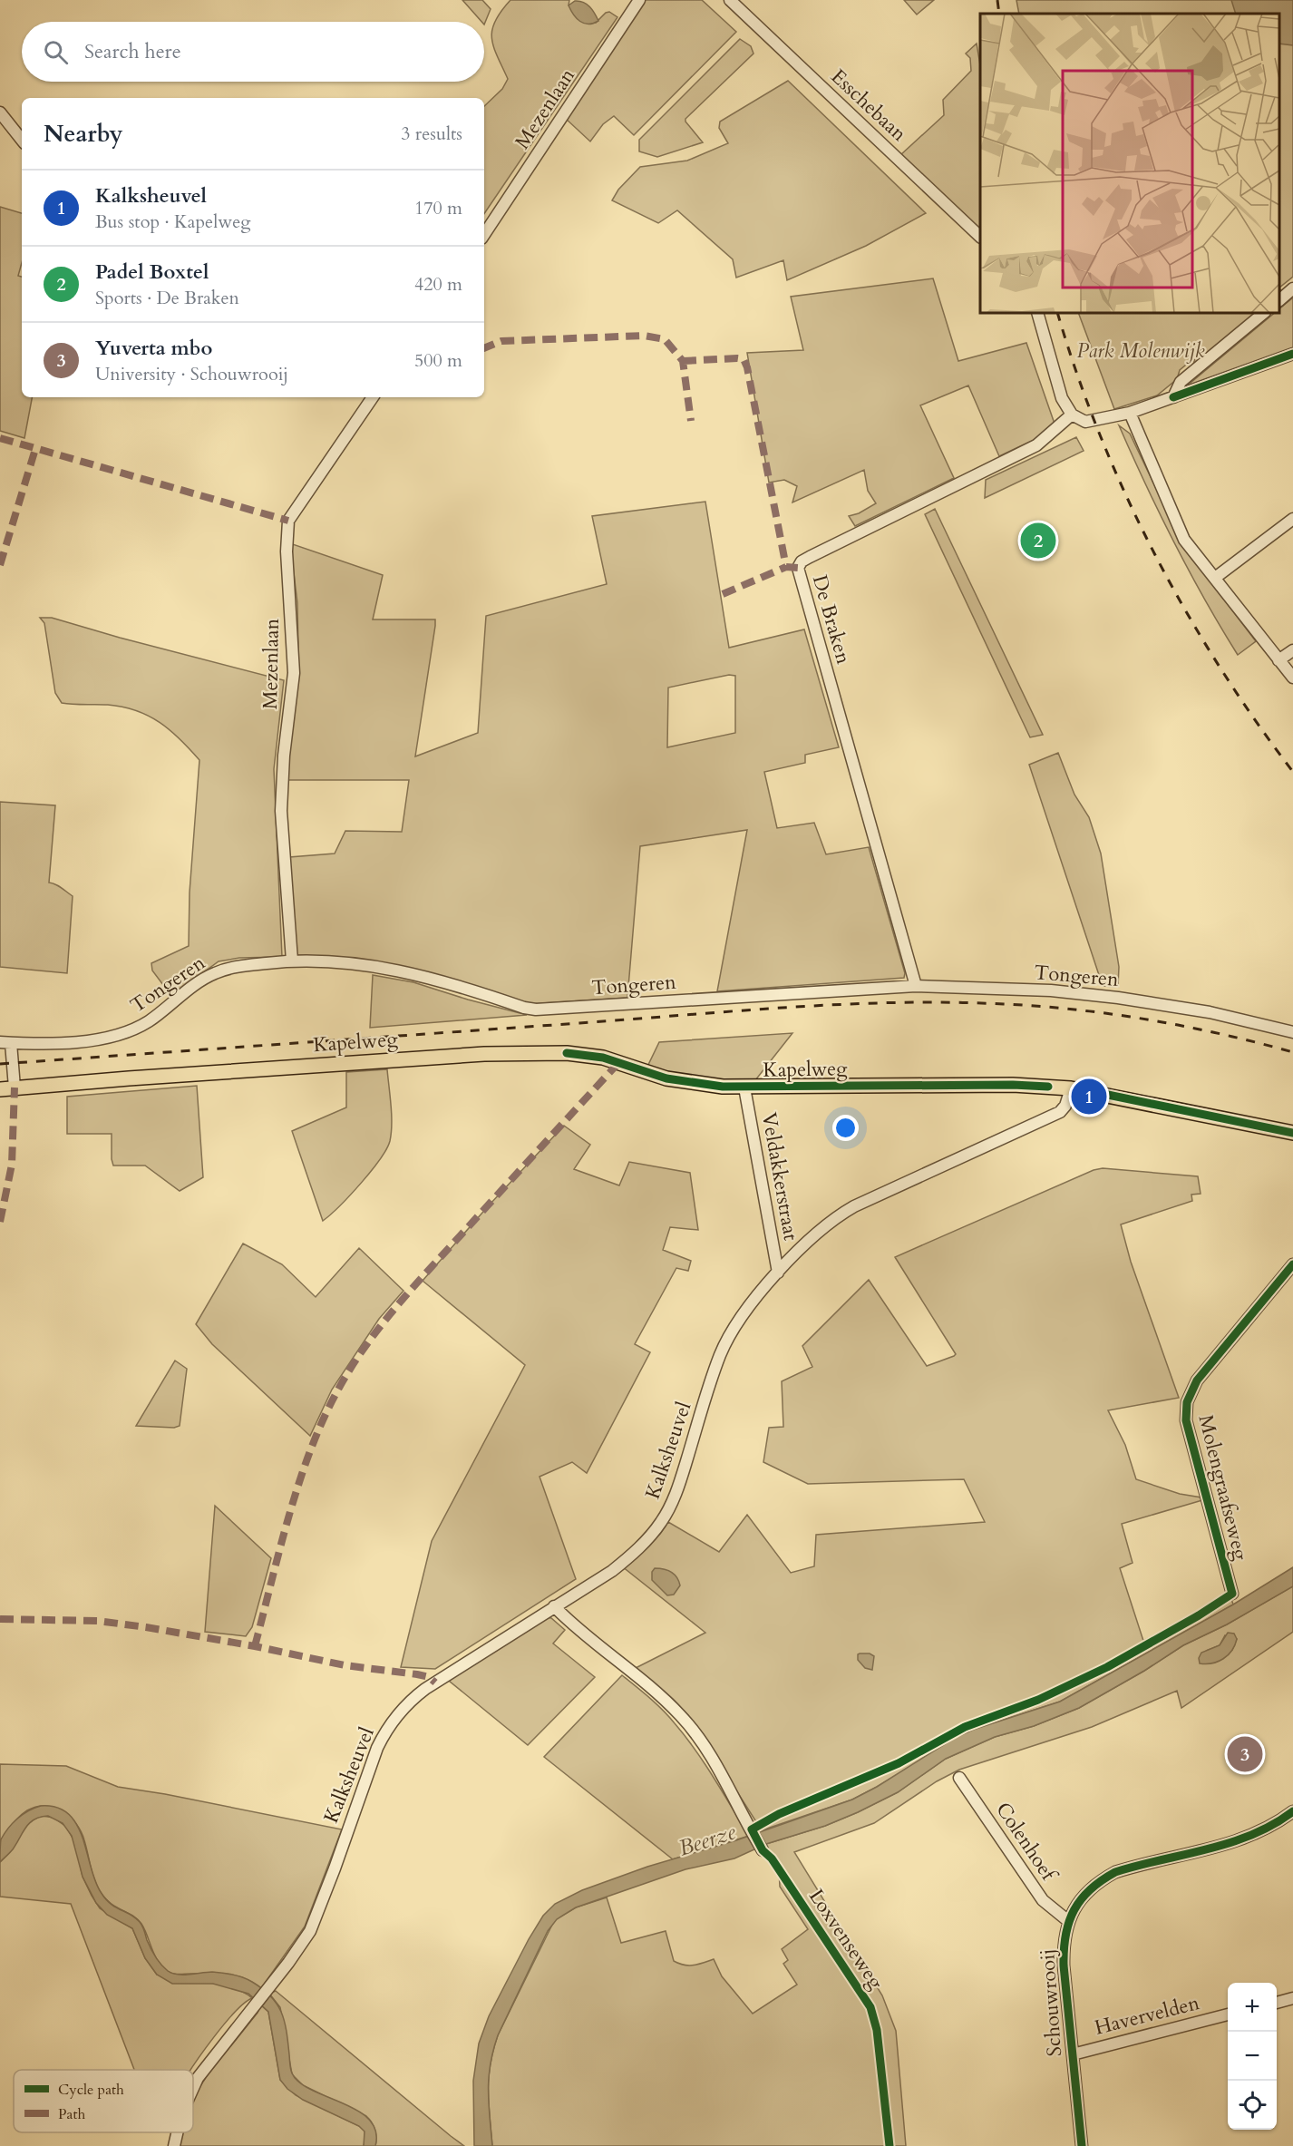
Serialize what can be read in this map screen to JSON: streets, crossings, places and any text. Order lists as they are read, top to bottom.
{
  "streets": {
    "main road": ["Kapelweg"],
    "street": [
      "Esschebaan",
      "Mezenlaan",
      "De Braken",
      "Tongeren",
      "Veldakkerstraat",
      "Kalksheuvel",
      "Molengraafseweg",
      "Colenhoef",
      "Schouwrooij",
      "Havervelden"
    ],
    "cycle path": ["Loxvenseweg"]
  },
  "crossings": [
    ["Mezenlaan", "Tongeren"],
    ["De Braken", "Tongeren"],
    ["Kapelweg", "Veldakkerstraat"],
    ["Kapelweg", "Kalksheuvel"],
    ["Veldakkerstraat", "Kalksheuvel"],
    ["Colenhoef", "Schouwrooij"],
    ["Schouwrooij", "Havervelden"]
  ],
  "water": ["Beerze"],
  "parks": ["Park Molenwijk"],
  "legend": ["Cycle path", "Path"],
  "page": {
    "search": "Search here",
    "heading": ["Nearby", "3 results"],
    "list": [
      {
        "mark": "1",
        "name": "Kalksheuvel",
        "note": "Bus stop · Kapelweg",
        "value": "170 m"
      },
      {
        "mark": "2",
        "name": "Padel Boxtel",
        "note": "Sports · De Braken",
        "value": "420 m"
      },
      {
        "mark": "3",
        "name": "Yuverta mbo",
        "note": "University · Schouwrooij",
        "value": "500 m"
      }
    ],
    "pins": ["2", "1", "3"],
    "map_buttons": ["+", "−"]
  }
}
